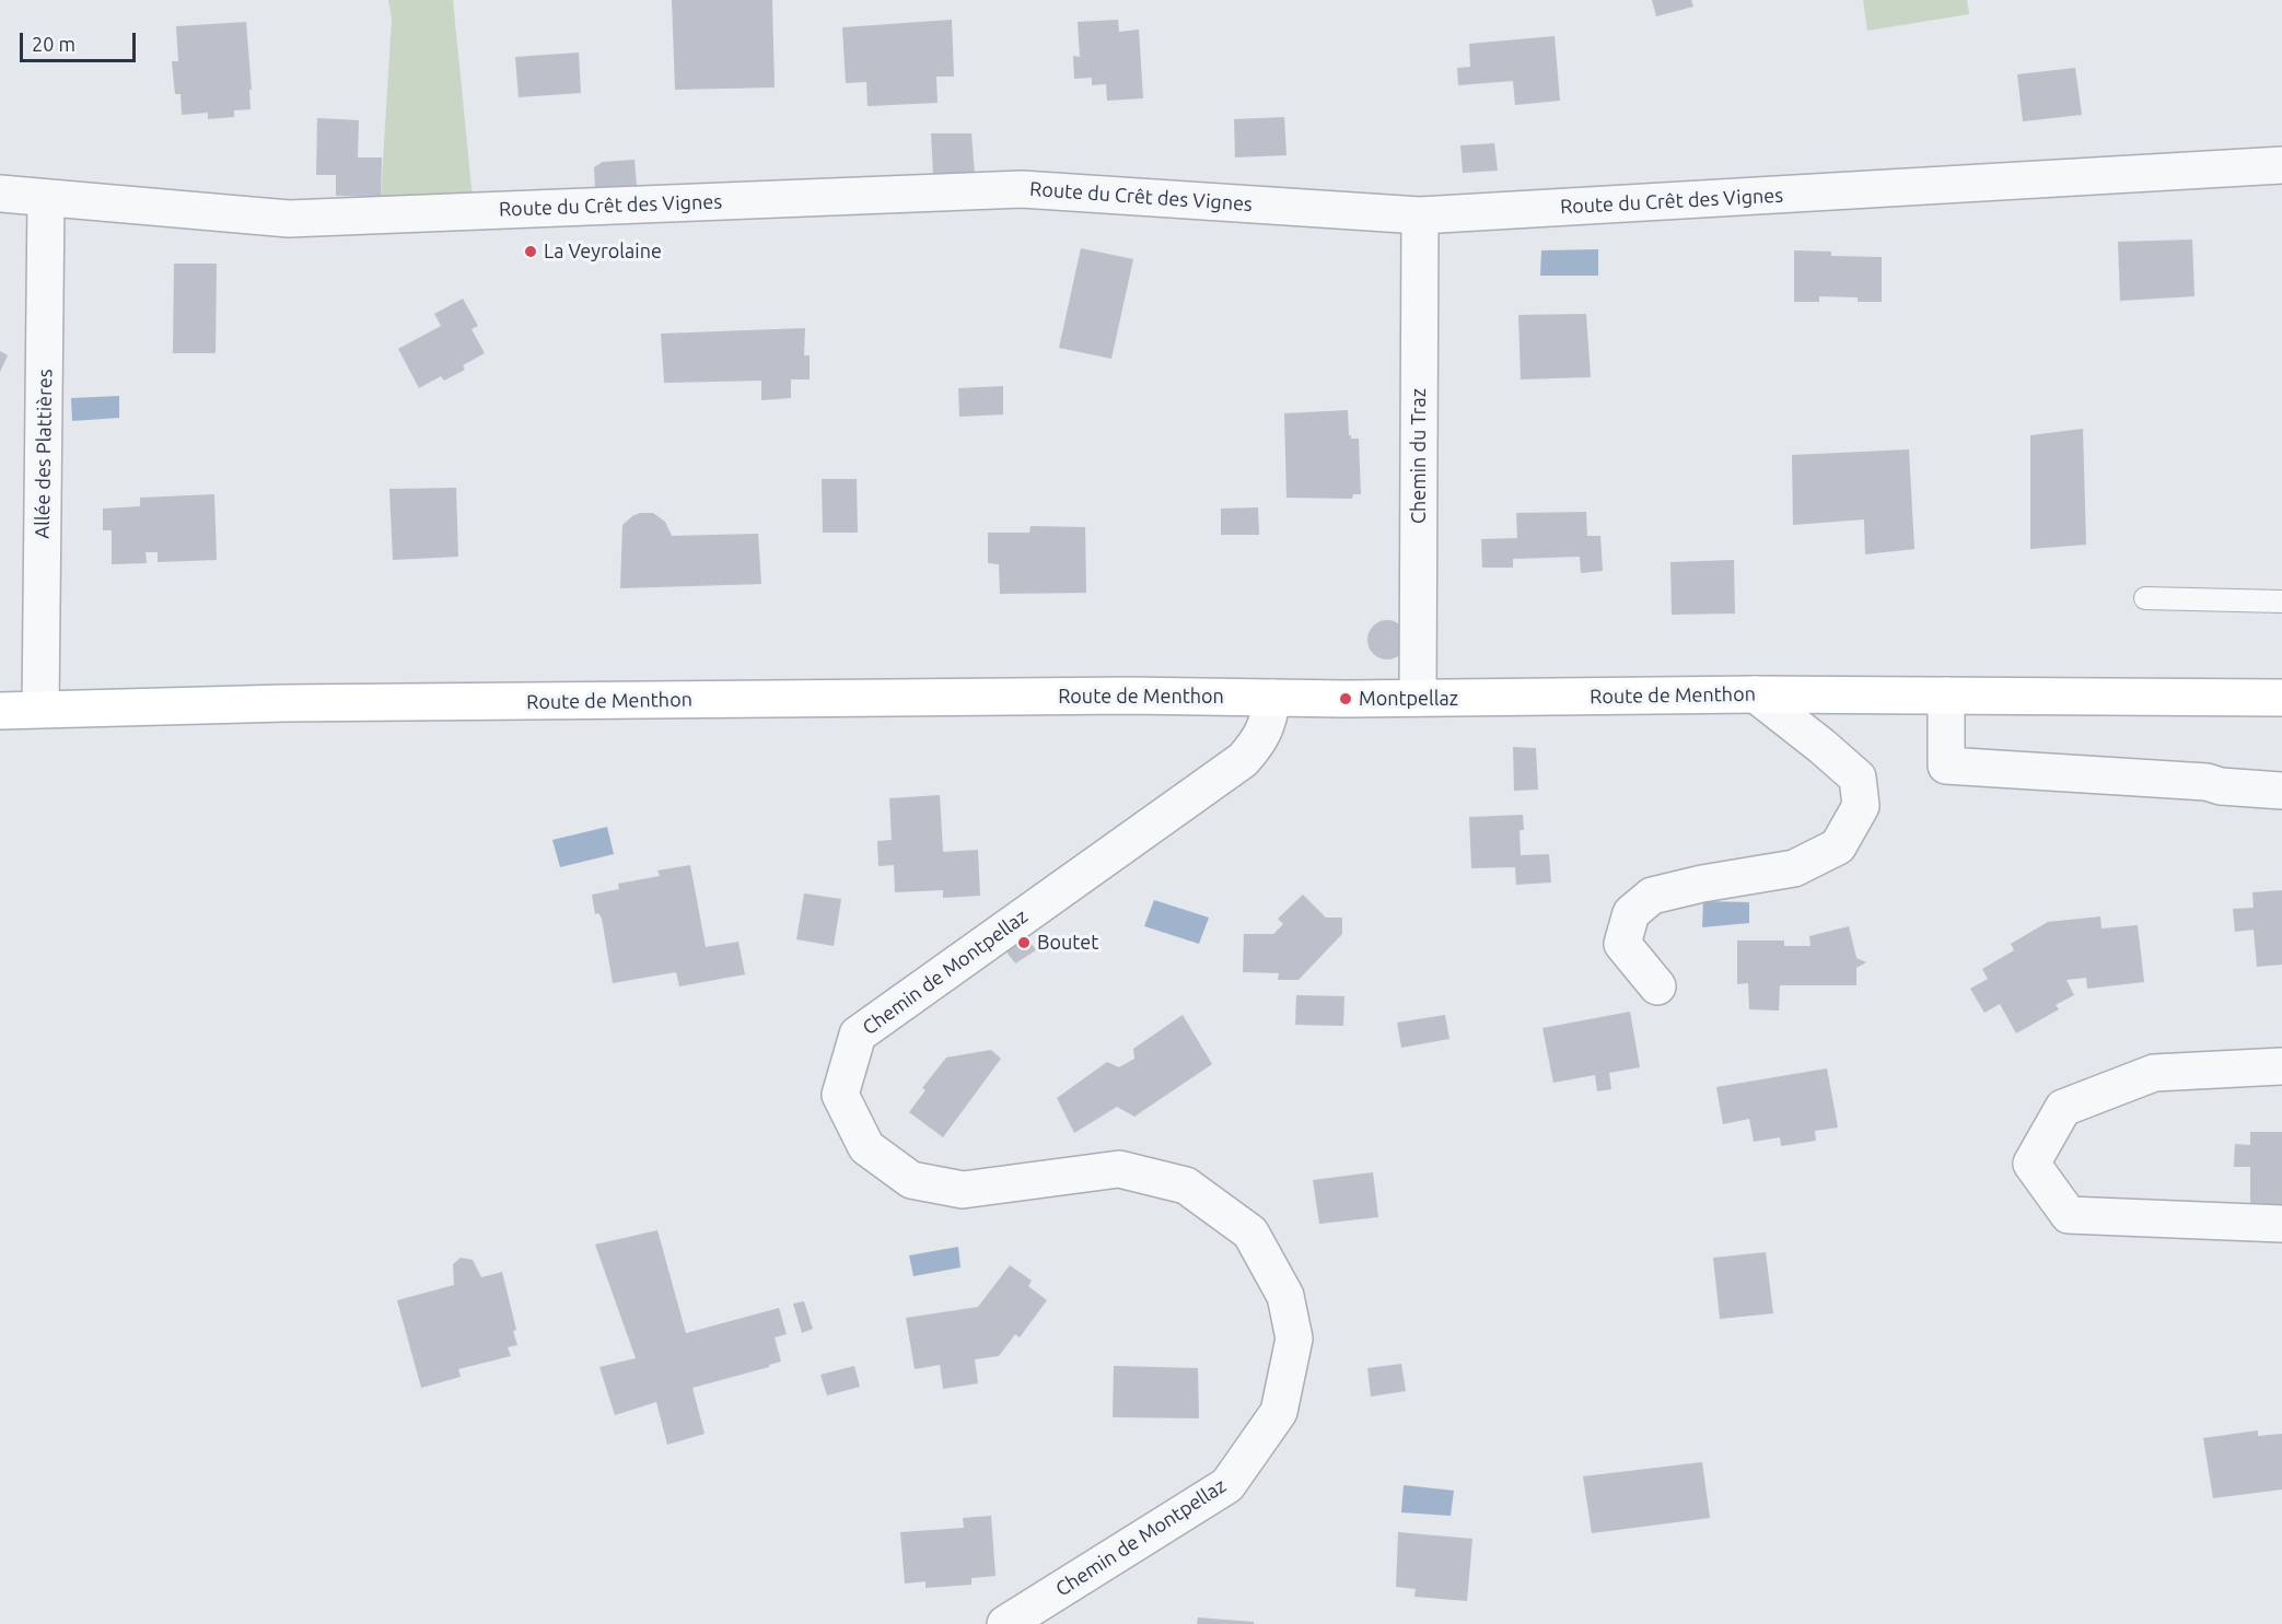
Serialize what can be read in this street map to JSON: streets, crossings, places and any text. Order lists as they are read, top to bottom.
{
  "streets": {
    "main road": ["Route de Menthon"],
    "street": [
      "Route du Crêt des Vignes",
      "Allée des Plattières",
      "Chemin du Traz",
      "Chemin de Montpellaz"
    ]
  },
  "crossings": [
    ["Route du Crêt des Vignes", "Allée des Plattières"],
    ["Route du Crêt des Vignes", "Chemin du Traz"],
    ["Allée des Plattières", "Route de Menthon"],
    ["Chemin du Traz", "Route de Menthon"],
    ["Route de Menthon", "Chemin de Montpellaz"]
  ],
  "places": ["La Veyrolaine", "Montpellaz", "Boutet"],
  "scale_bar": "20 m"
}
